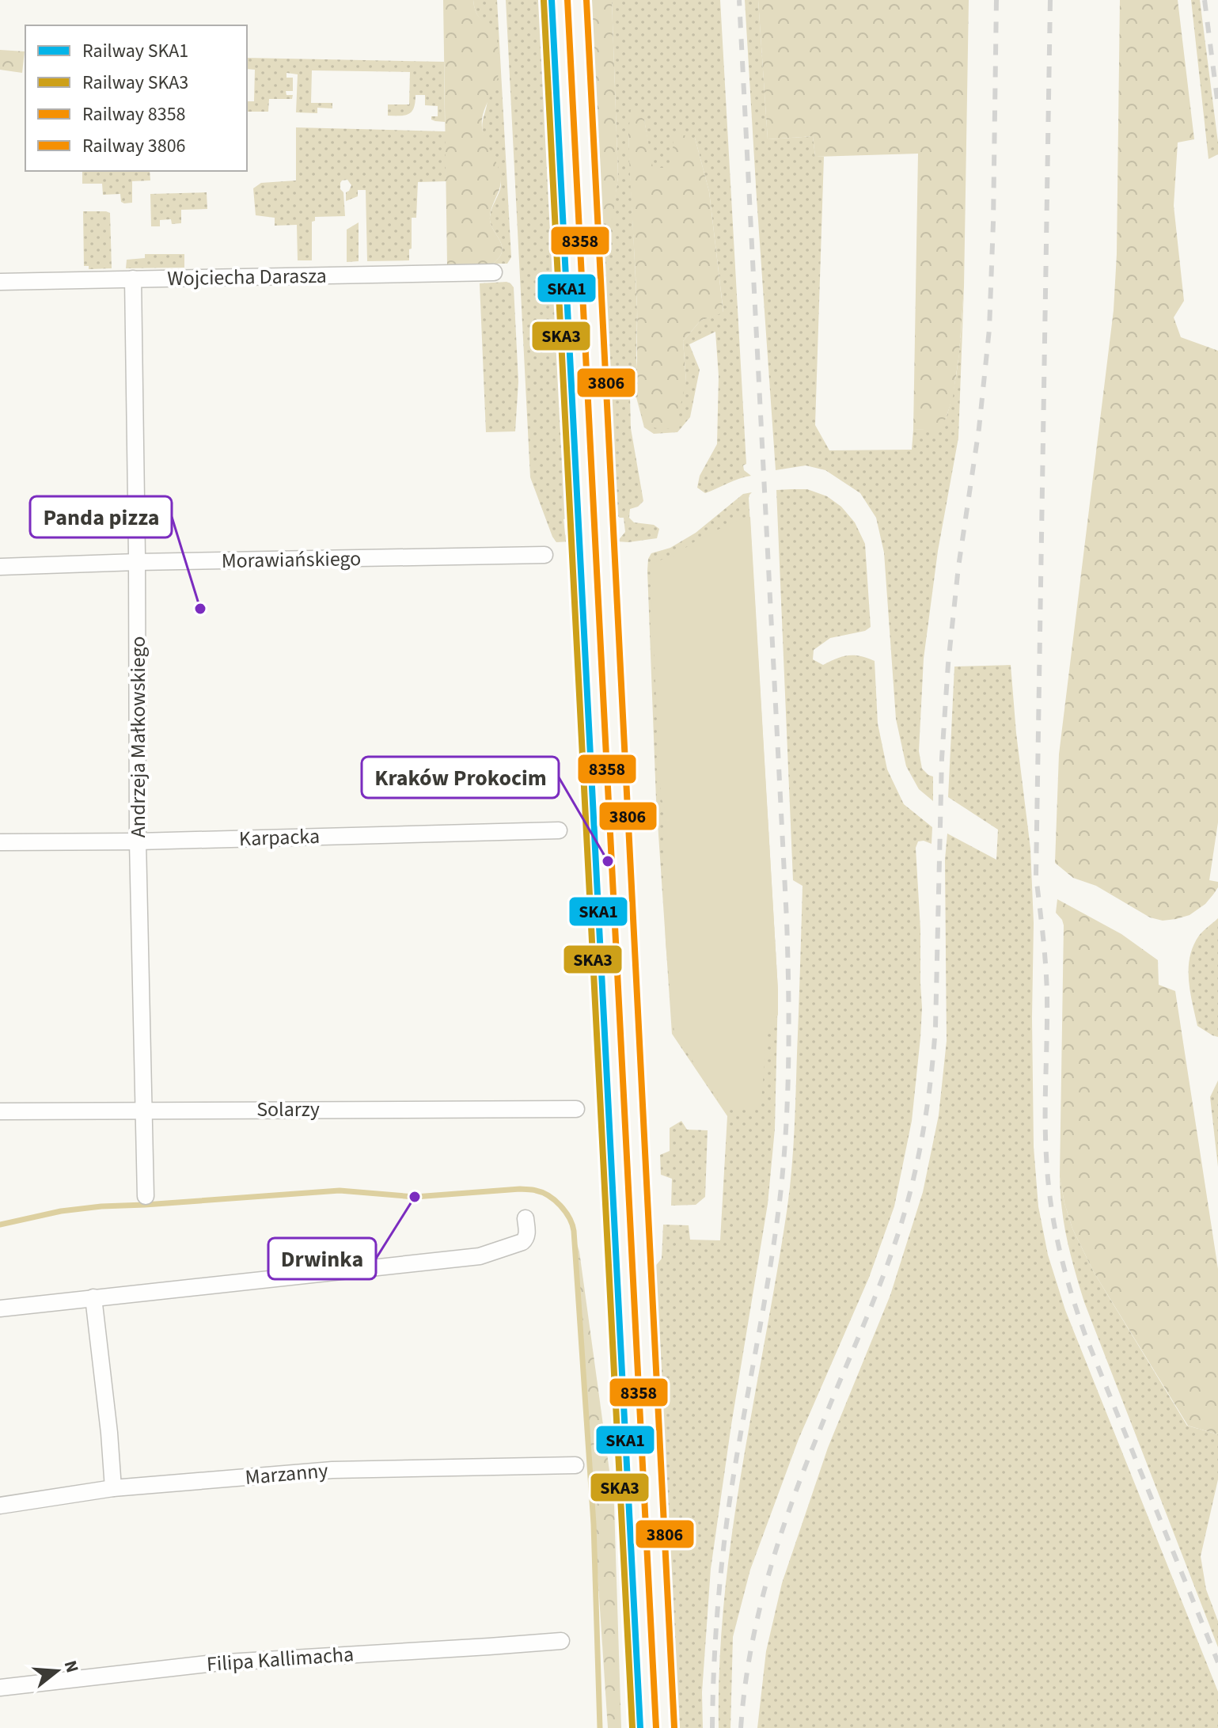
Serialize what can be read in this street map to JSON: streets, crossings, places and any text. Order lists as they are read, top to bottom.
{
  "streets": {
    "street": [
      "Wojciecha Darasza",
      "Morawiańskiego",
      "Andrzeja Małkowskiego",
      "Karpacka",
      "Solarzy",
      "Marzanny",
      "Filipa Kallimacha"
    ]
  },
  "crossings": [
    ["Wojciecha Darasza", "Andrzeja Małkowskiego"],
    ["Morawiańskiego", "Andrzeja Małkowskiego"],
    ["Andrzeja Małkowskiego", "Karpacka"],
    ["Andrzeja Małkowskiego", "Solarzy"]
  ],
  "places": ["Panda pizza", "Kraków Prokocim", "Drwinka"],
  "lines": [
    "rail line SKA1",
    "rail line 8358",
    "rail line 3806",
    "rail line SKA3"
  ],
  "legend": [
    "Railway SKA1",
    "Railway SKA3",
    "Railway 8358",
    "Railway 3806"
  ],
  "north": "right"
}
